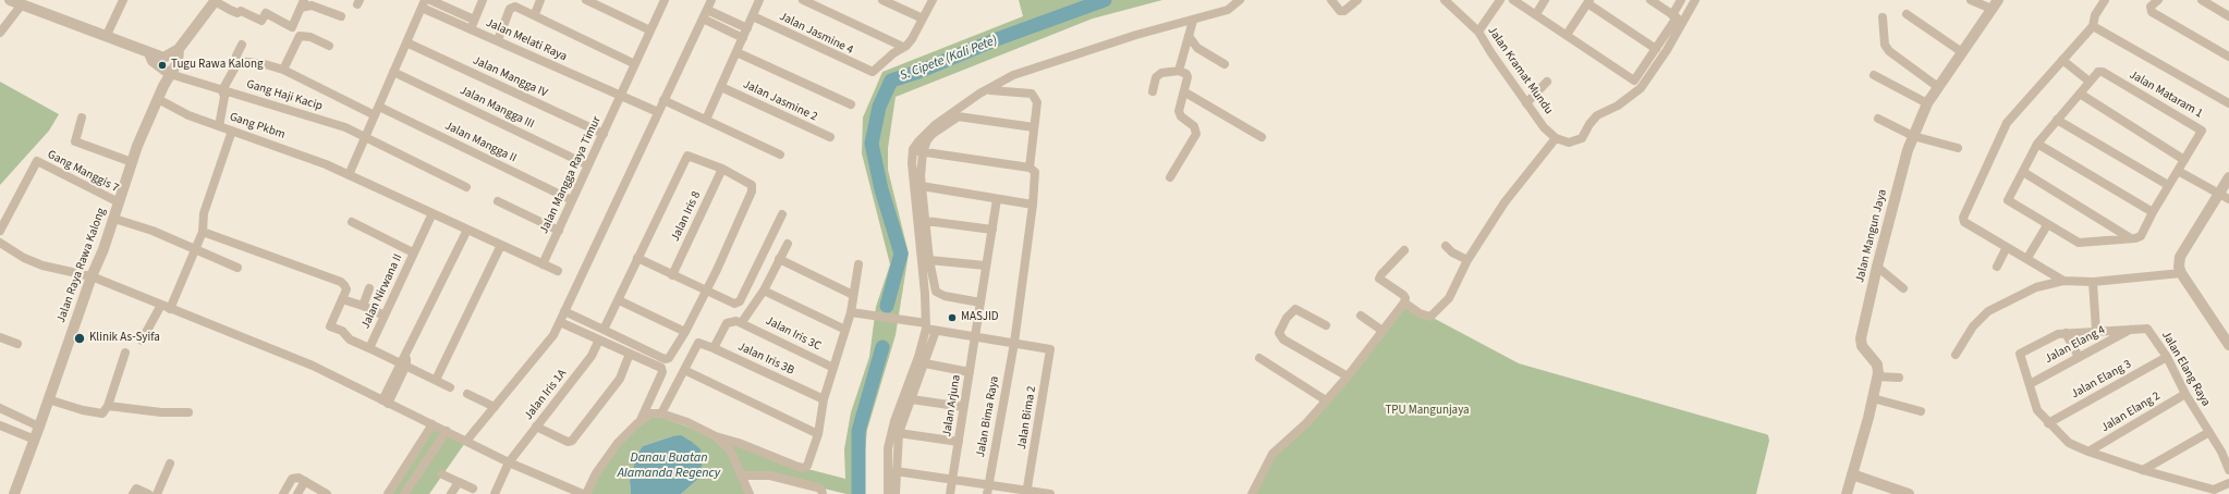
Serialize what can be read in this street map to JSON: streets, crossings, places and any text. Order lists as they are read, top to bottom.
{
  "streets": {
    "street": [
      "Jalan Jasmine 4",
      "Jalan Melati Raya",
      "Jalan Kramat Mundu",
      "Jalan Mangga IV",
      "Jalan Mataram 1",
      "Gang Haji Kacip",
      "Jalan Jasmine 2",
      "Jalan Mangga III",
      "Gang Pkbm",
      "Jalan Mangga II",
      "Gang Manggis 7",
      "Jalan Mangga Raya Timur",
      "Jalan Iris 8",
      "Jalan Mangun Jaya",
      "Jalan Raya Rawa Kalong",
      "Jalan Nirwana II",
      "Jalan Iris 3C",
      "Jalan Elang 4",
      "Jalan Iris 3B",
      "Jalan Elang Raya",
      "Jalan Elang 3",
      "Jalan Iris 1A",
      "Jalan Arjuna",
      "Jalan Elang 2",
      "Jalan Bima Raya",
      "Jalan Bima 2"
    ]
  },
  "crossings": [
    ["Jalan Melati Raya", "Jalan Mangga Raya Timur"],
    ["Jalan Mangga IV", "Jalan Mangga Raya Timur"],
    ["Gang Haji Kacip", "Jalan Raya Rawa Kalong"],
    ["Jalan Mangga III", "Jalan Mangga Raya Timur"],
    ["Gang Pkbm", "Jalan Mangga Raya Timur"],
    ["Gang Pkbm", "Jalan Raya Rawa Kalong"],
    ["Gang Pkbm", "Jalan Nirwana II"],
    ["Jalan Mangga II", "Jalan Mangga Raya Timur"],
    ["Gang Manggis 7", "Jalan Raya Rawa Kalong"],
    ["Jalan Elang 4", "Jalan Elang Raya"],
    ["Jalan Elang Raya", "Jalan Elang 3"],
    ["Jalan Elang Raya", "Jalan Elang 2"],
    ["Jalan Bima Raya", "Jalan Bima 2"]
  ],
  "water": ["S. Cipete (Kali Pete)", "Danau Buatan Alamanda Regency"],
  "parks": ["TPU Mangunjaya"],
  "places": ["Tugu Rawa Kalong", "MASJID", "Klinik As-Syifa"]
}
